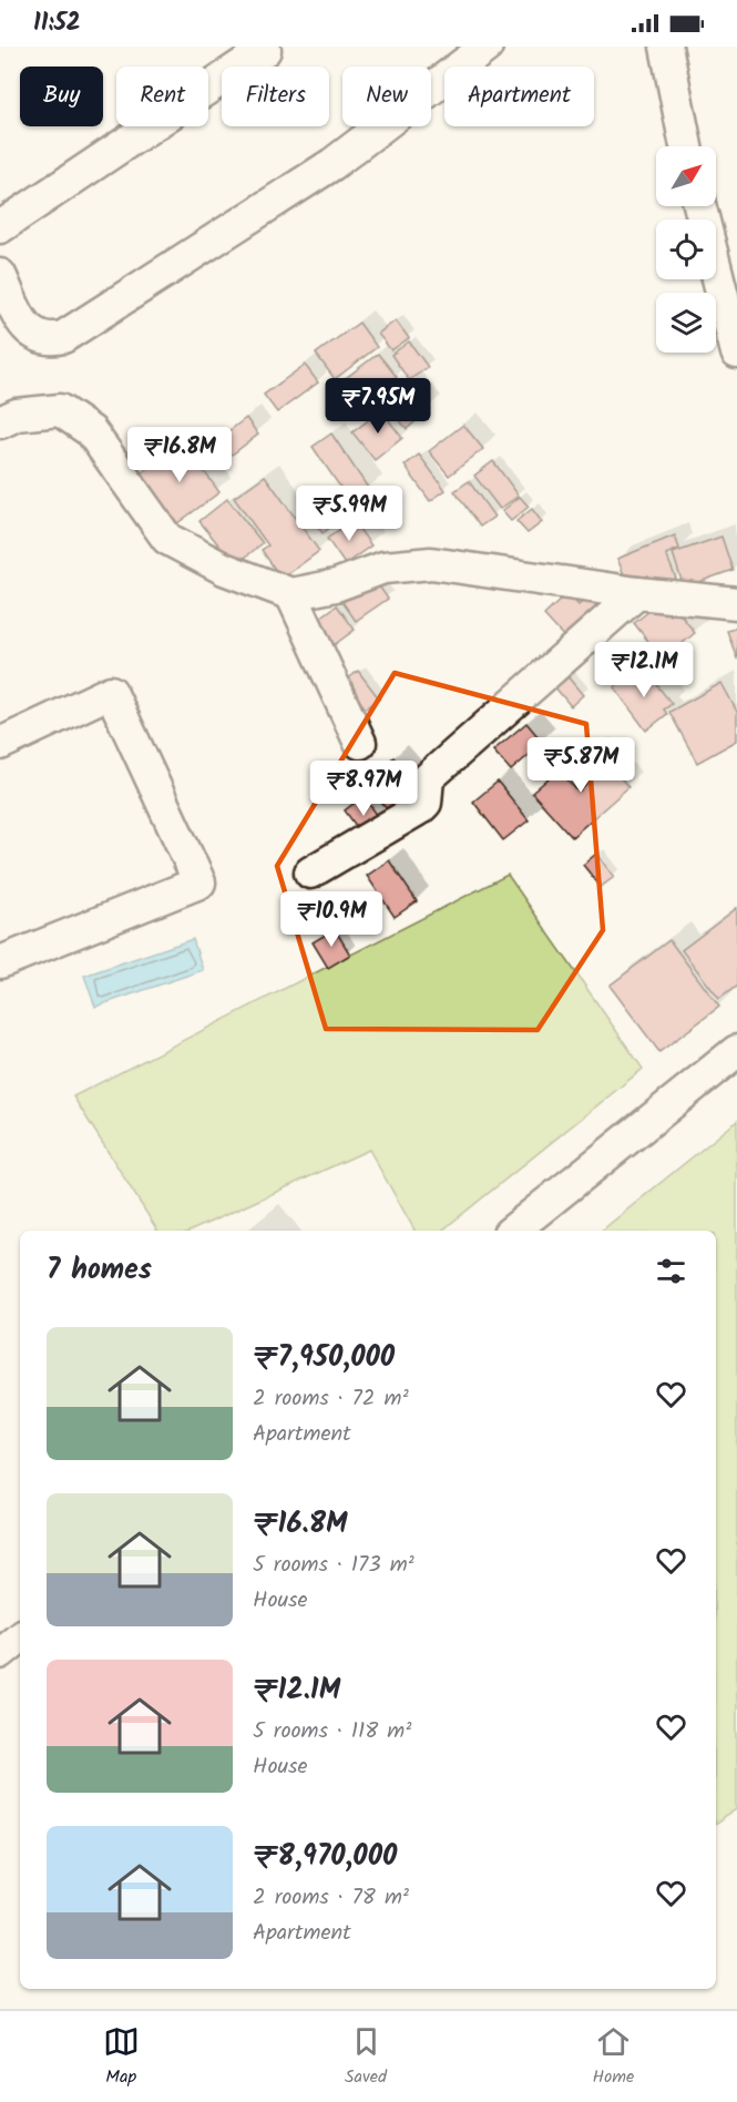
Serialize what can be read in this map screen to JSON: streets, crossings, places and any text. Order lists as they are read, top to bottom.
{
  "north": "top right",
  "page": {
    "status": "11:52",
    "chip": [
      "Buy",
      "Rent",
      "Filters",
      "New",
      "Apartment"
    ],
    "price": [
      "₹7.95M",
      "₹16.8M",
      "₹5.99M",
      "₹12.1M",
      "₹5.87M",
      "₹8.97M",
      "₹10.9M"
    ],
    "heading": "7 homes",
    "list": [
      {
        "name": "₹7,950,000",
        "note": "2 rooms · 72 m² · Apartment"
      },
      {
        "name": "₹16.8M",
        "note": "5 rooms · 173 m² · House"
      },
      {
        "name": "₹12.1M",
        "note": "5 rooms · 118 m² · House"
      },
      {
        "name": "₹8,970,000",
        "note": "2 rooms · 78 m² · Apartment"
      }
    ],
    "tabs": ["Map", "Saved", "Home"]
  }
}
